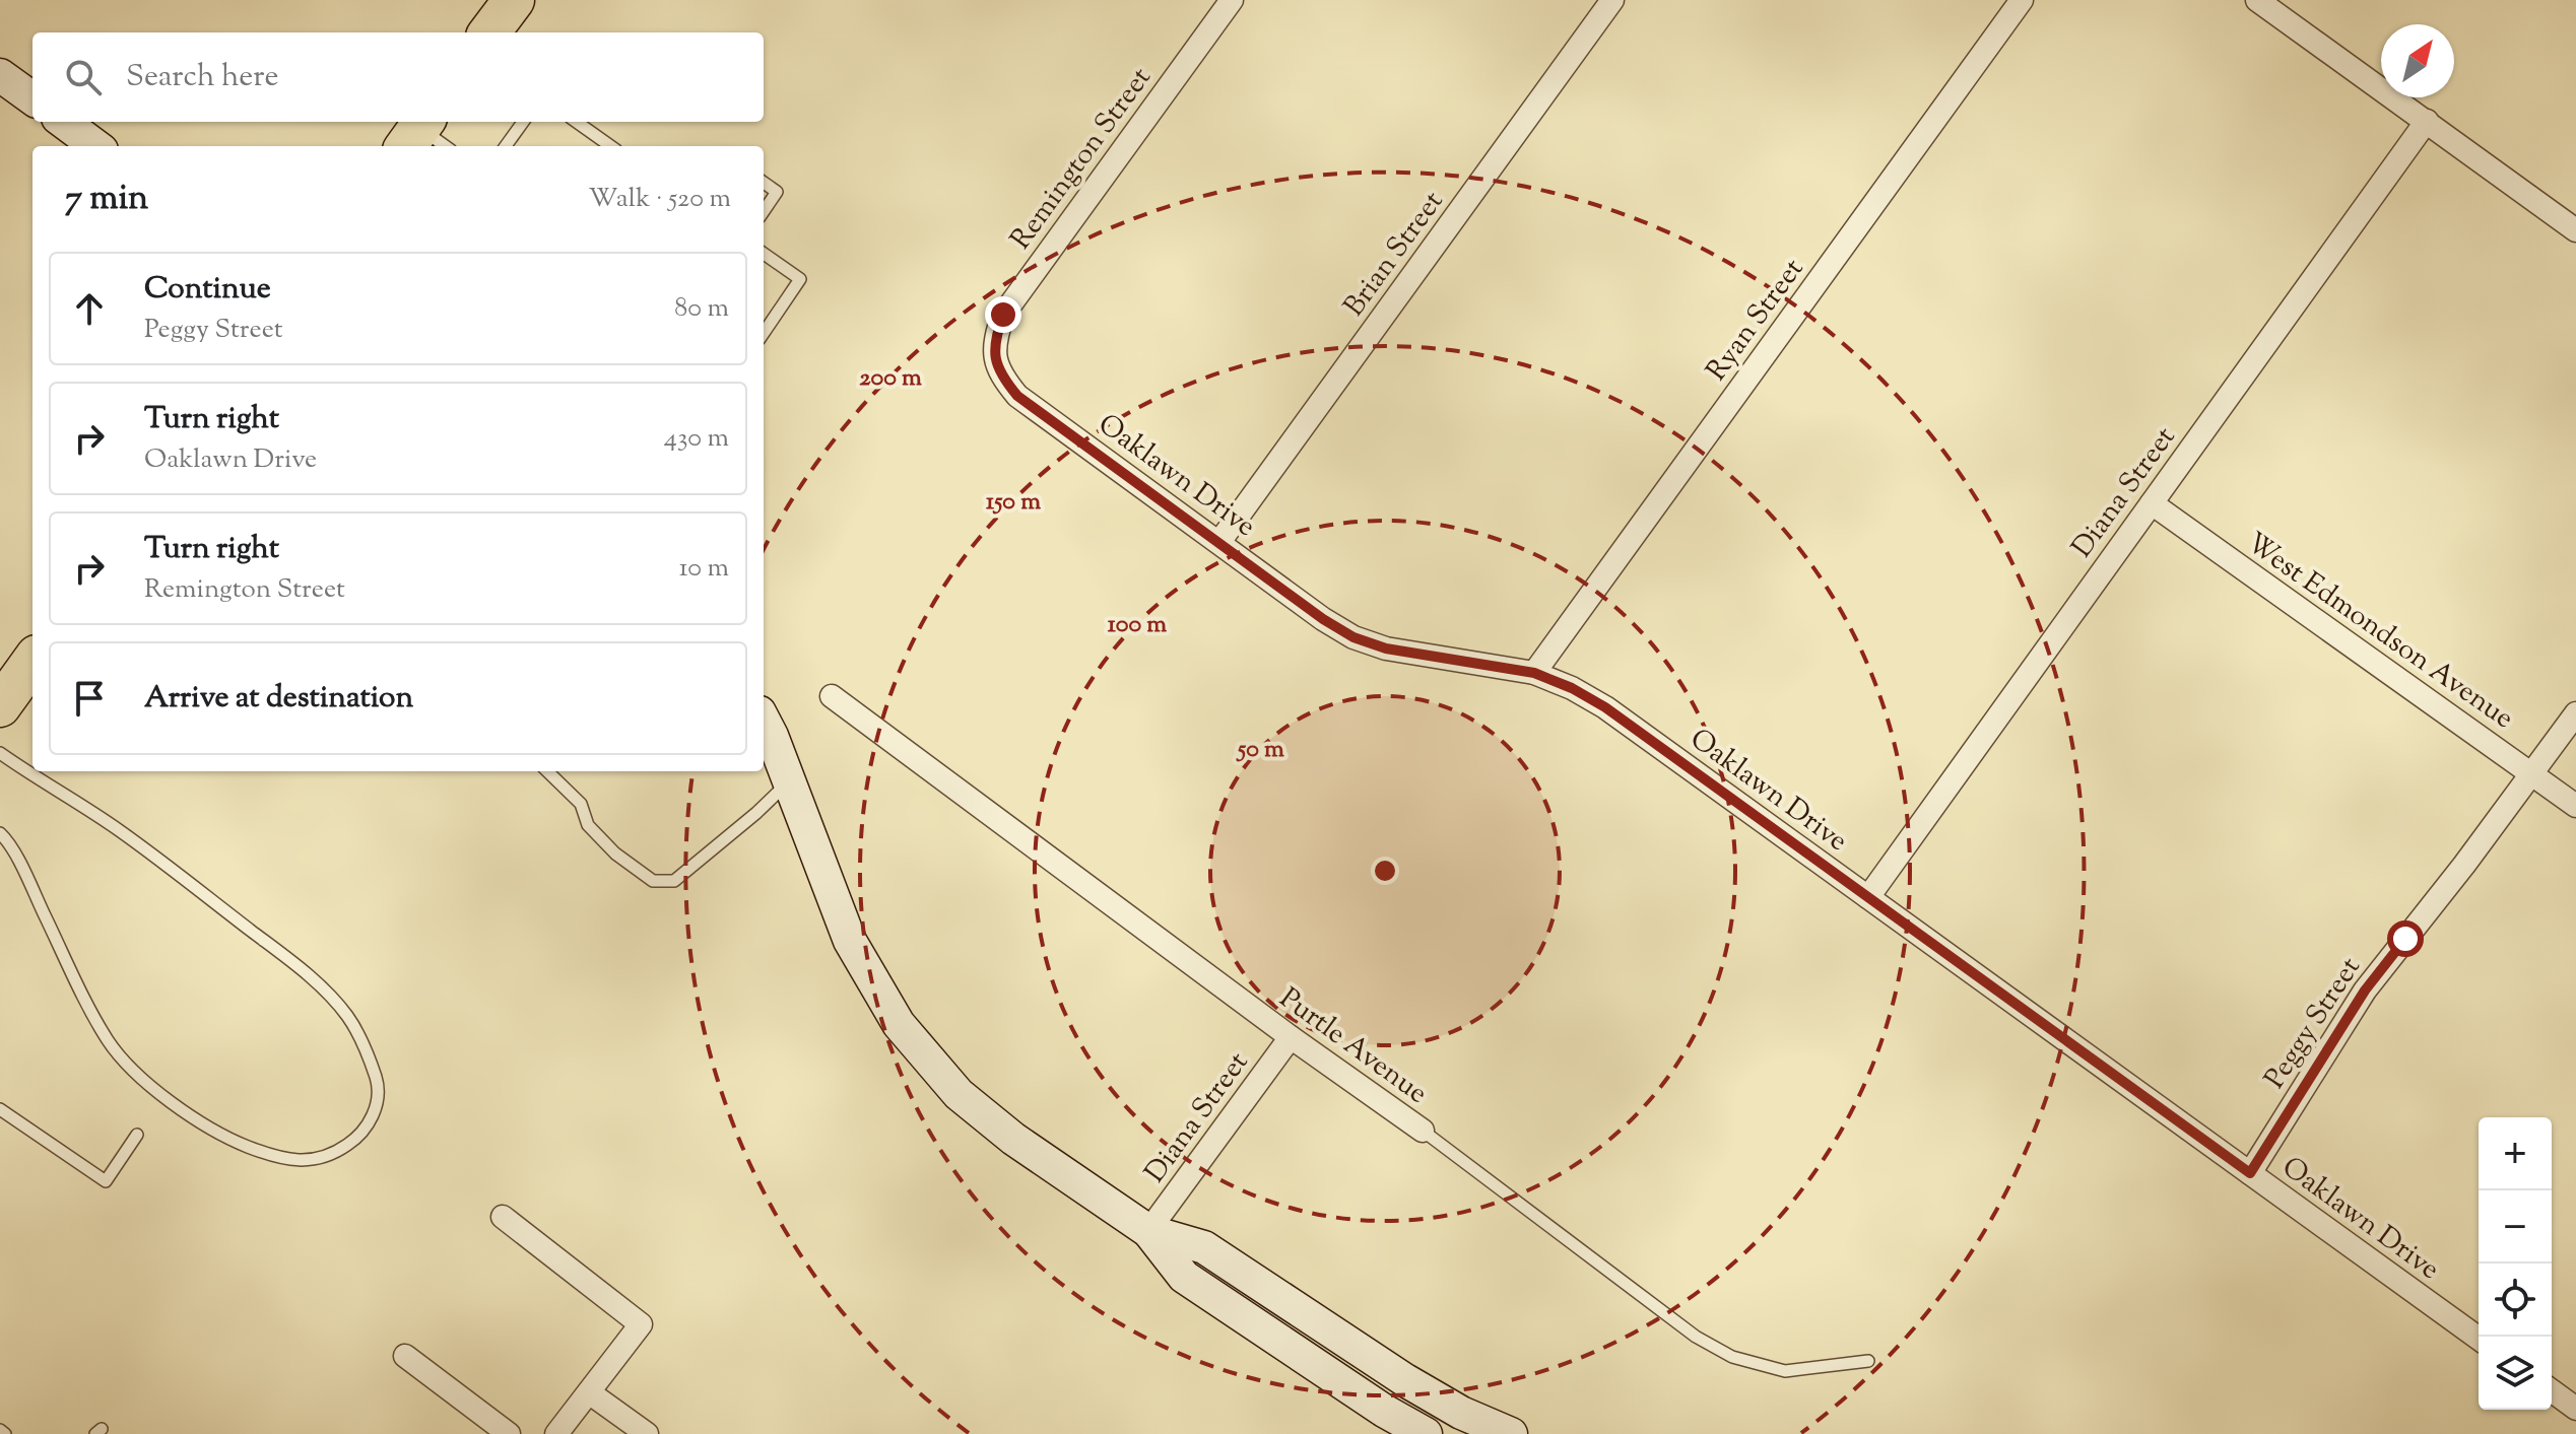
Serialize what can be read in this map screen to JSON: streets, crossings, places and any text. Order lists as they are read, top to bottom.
{
  "streets": {
    "street": [
      "Remington Street",
      "Brian Street",
      "Ryan Street",
      "Oaklawn Drive",
      "Diana Street",
      "West Edmondson Avenue",
      "Peggy Street",
      "Purtle Avenue"
    ]
  },
  "crossings": [
    ["Remington Street", "Oaklawn Drive"],
    ["Brian Street", "Oaklawn Drive"],
    ["Ryan Street", "Oaklawn Drive"],
    ["Oaklawn Drive", "Diana Street"],
    ["Oaklawn Drive", "Peggy Street"],
    ["Diana Street", "West Edmondson Avenue"],
    ["Diana Street", "Purtle Avenue"],
    ["West Edmondson Avenue", "Peggy Street"]
  ],
  "north": "top right",
  "page": {
    "search": "Search here",
    "heading": ["7 min", "Walk · 520 m"],
    "list": [
      ["Continue", "Peggy Street", "80 m"],
      ["Turn right", "Oaklawn Drive", "430 m"],
      ["Turn right", "Remington Street", "10 m"],
      "Arrive at destination"
    ],
    "map_buttons": ["+", "−"]
  },
  "rings": [
    "200 m",
    "150 m",
    "100 m",
    "50 m"
  ]
}
